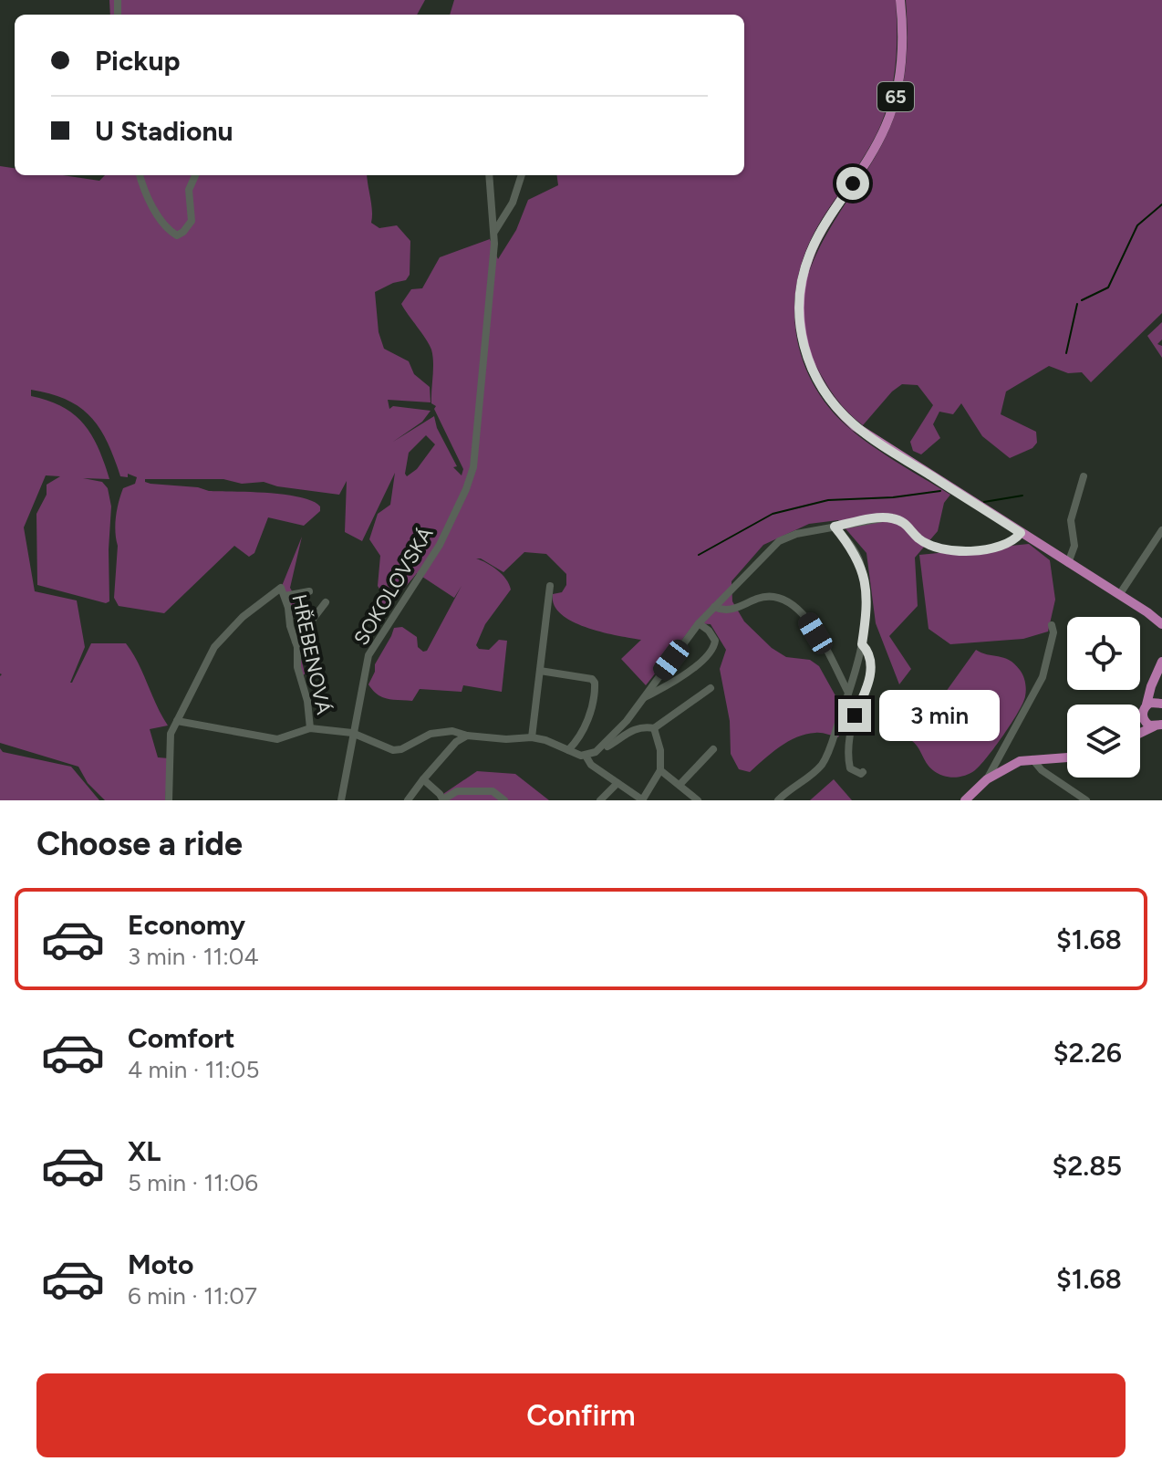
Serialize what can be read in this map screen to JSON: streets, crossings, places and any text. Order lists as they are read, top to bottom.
{
  "streets": {
    "main road": ["65"],
    "street": ["SOKOLOVSKÁ", "HŘEBENOVÁ"]
  },
  "page": {
    "banner": ["Pickup", "U Stadionu"],
    "bubble": "3 min",
    "heading": "Choose a ride",
    "list": [
      {
        "name": "Economy",
        "note": "3 min · 11:04",
        "value": "$1.68"
      },
      {
        "name": "Comfort",
        "note": "4 min · 11:05",
        "value": "$2.26"
      },
      {
        "name": "XL",
        "note": "5 min · 11:06",
        "value": "$2.85"
      },
      {
        "name": "Moto",
        "note": "6 min · 11:07",
        "value": "$1.68"
      }
    ],
    "buttons": "Confirm"
  }
}
